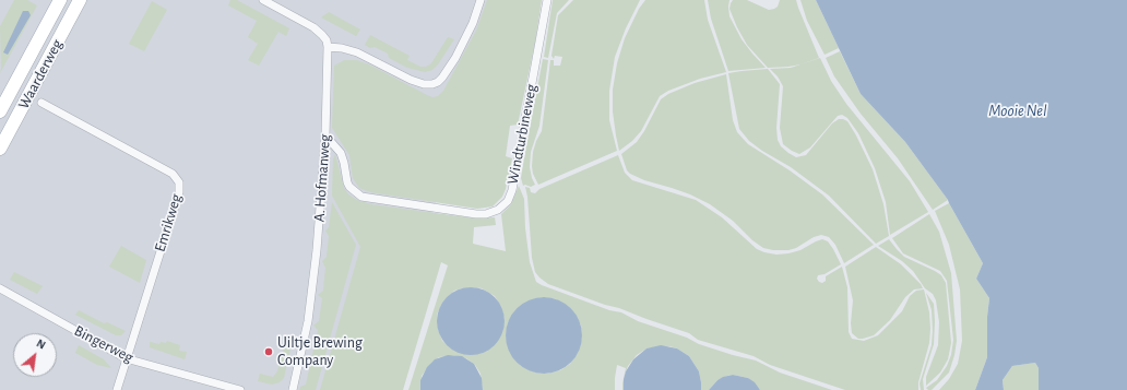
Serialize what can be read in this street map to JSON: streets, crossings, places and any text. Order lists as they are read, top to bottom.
{
  "streets": {
    "main road": ["Waarderweg"],
    "street": [
      "Windturbineweg",
      "A. Hofmanweg",
      "Emrikweg",
      "Bingerweg"
    ]
  },
  "crossings": [
    ["Windturbineweg", "A. Hofmanweg"],
    ["Emrikweg", "Bingerweg"]
  ],
  "water": ["Mooie Nel"],
  "places": ["Uiltje Brewing Company"],
  "north": "top right"
}
